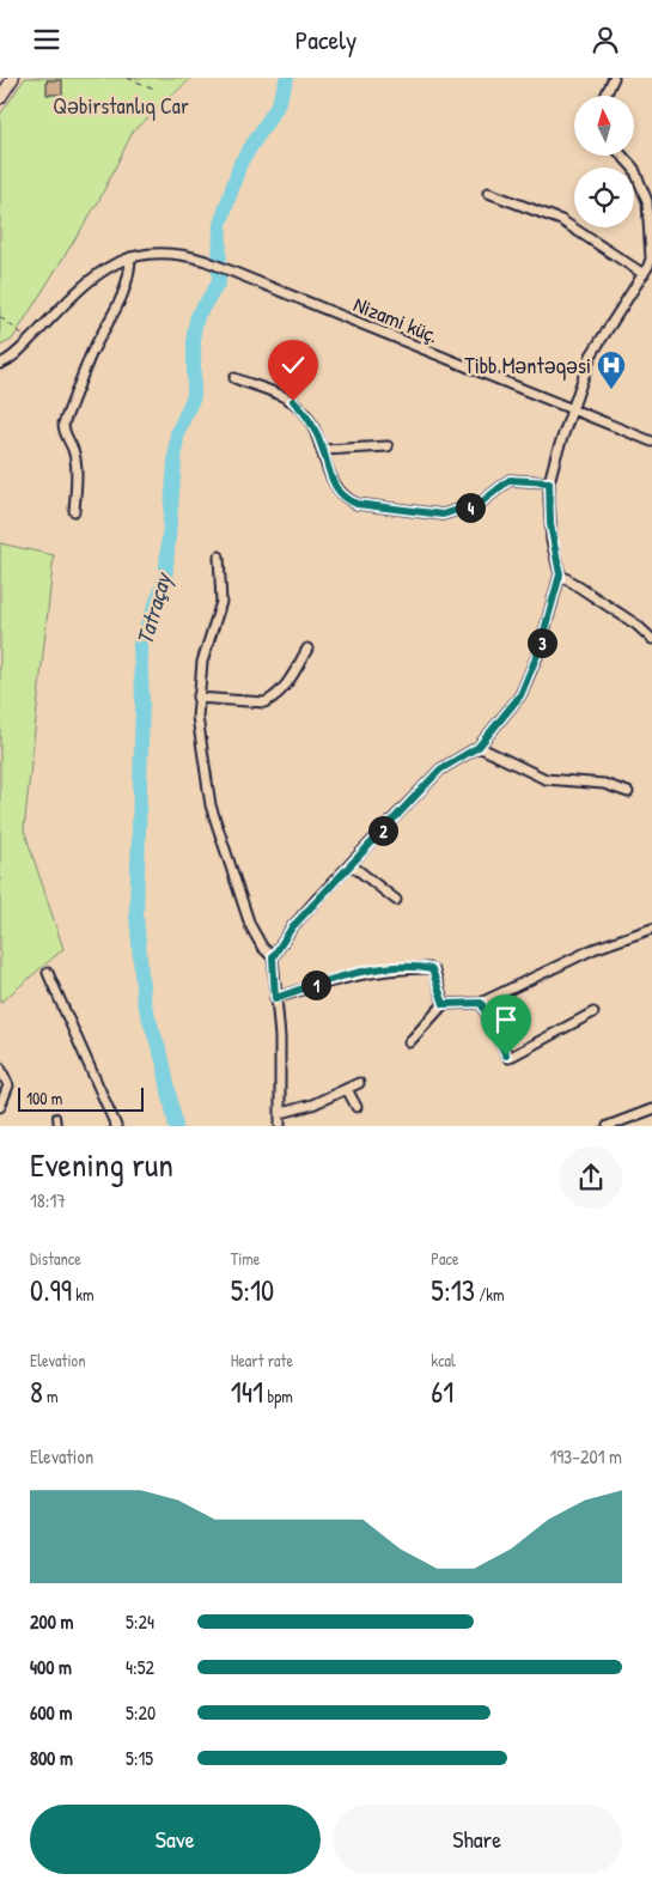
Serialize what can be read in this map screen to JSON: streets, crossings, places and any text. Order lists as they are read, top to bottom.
{
  "streets": {
    "street": ["Nizami küç."]
  },
  "water": ["Tatraçay"],
  "parks": ["Qəbirstanlıq Car"],
  "places": {
    "hospital": ["Tibb Məntəqəsi"]
  },
  "scale_bar": "100 m",
  "north": "top",
  "page": {
    "header": "Pacely",
    "pins": [
      "4",
      "3",
      "2",
      "1"
    ],
    "scale": "100 m",
    "heading": ["Evening run", "18:17"],
    "stats": [
      ["Distance", "0.99 km"],
      ["Time", "5:10"],
      ["Pace", "5:13 /km"],
      ["Elevation", "8 m"],
      ["Heart rate", "141 bpm"],
      ["kcal", "61"]
    ],
    "chart": ["Elevation", "193–201 m"],
    "list": [
      {
        "name": "200 m",
        "note": "5:24"
      },
      {
        "name": "400 m",
        "note": "4:52"
      },
      {
        "name": "600 m",
        "note": "5:20"
      },
      {
        "name": "800 m",
        "note": "5:15"
      }
    ],
    "buttons": ["Save", "Share"]
  }
}
